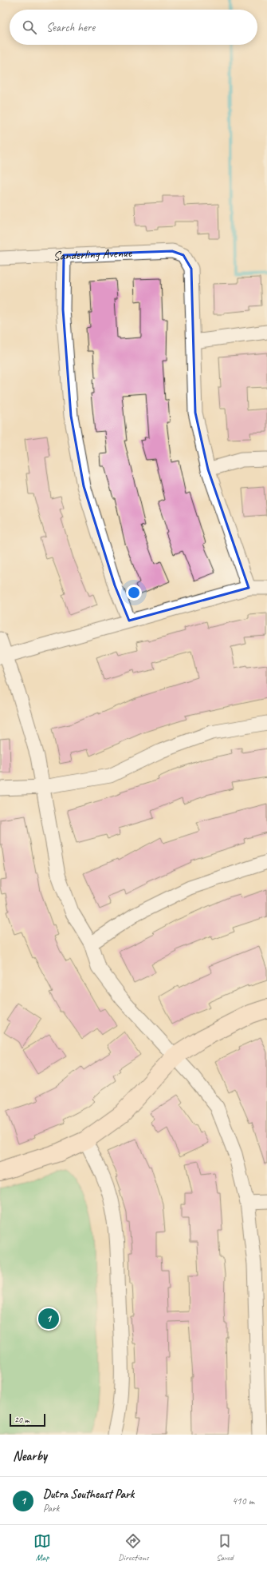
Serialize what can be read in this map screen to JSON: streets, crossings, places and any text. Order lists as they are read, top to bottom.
{
  "streets": {
    "street": ["Sanderling Avenue"]
  },
  "scale_bar": "20 m",
  "page": {
    "search": "Search here",
    "pins": "1",
    "scale": "20 m",
    "heading": "Nearby",
    "list": [
      {
        "mark": "1",
        "name": "Dutra Southeast Park",
        "note": "Park",
        "value": "410 m"
      }
    ],
    "nav": ["Map", "Directions", "Saved"]
  }
}
